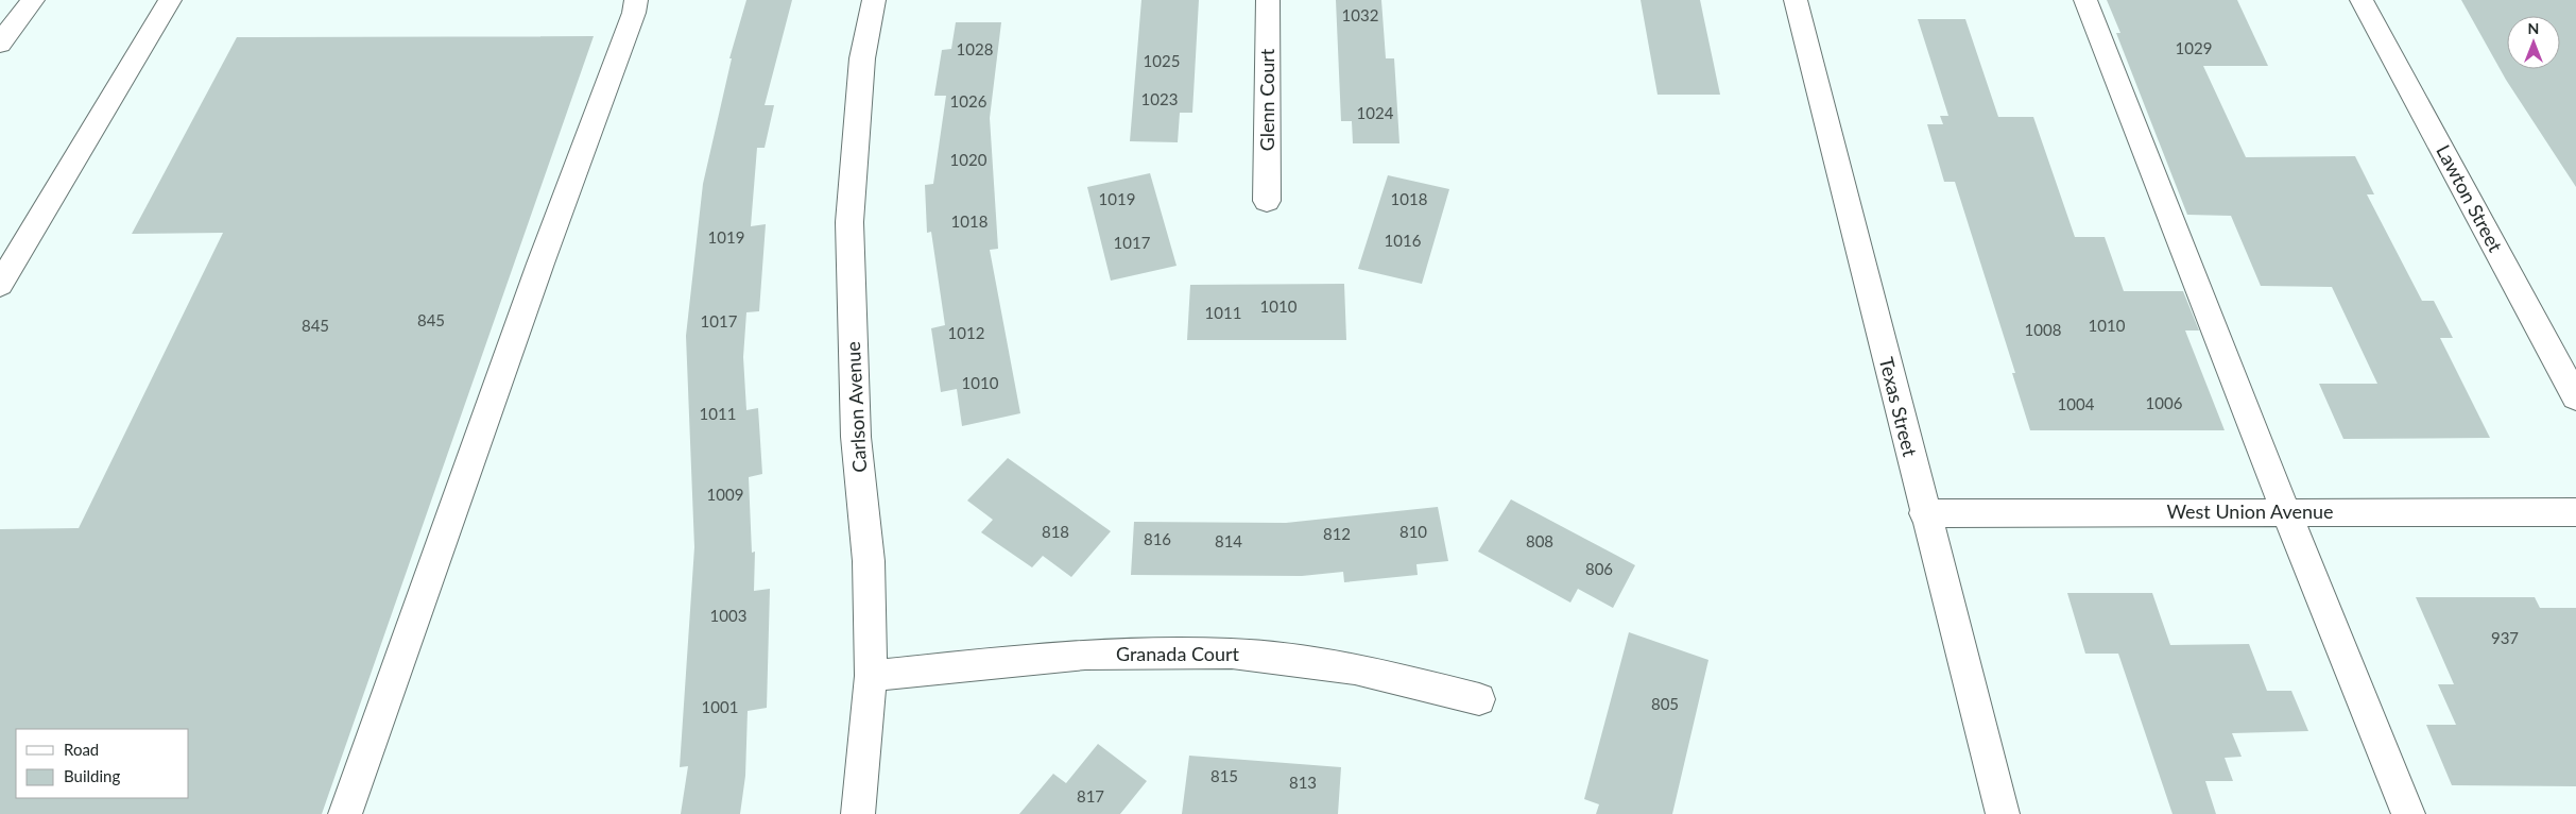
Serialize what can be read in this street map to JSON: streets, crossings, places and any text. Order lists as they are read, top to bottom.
{
  "streets": {
    "street": [
      "Glenn Court",
      "Lawton Street",
      "Carlson Avenue",
      "Texas Street",
      "West Union Avenue",
      "Granada Court"
    ]
  },
  "crossings": [
    ["Carlson Avenue", "Granada Court"],
    ["Texas Street", "West Union Avenue"]
  ],
  "house_numbers": [
    "1032",
    "1029",
    "1028",
    "1025",
    "1023",
    "1026",
    "1024",
    "1020",
    "1019",
    "1018",
    "1018",
    "1019",
    "1016",
    "1017",
    "1010",
    "1011",
    "845",
    "1017",
    "845",
    "1010",
    "1008",
    "1012",
    "1010",
    "1006",
    "1004",
    "1011",
    "1009",
    "818",
    "810",
    "812",
    "816",
    "814",
    "808",
    "806",
    "1003",
    "937",
    "805",
    "1001",
    "815",
    "813",
    "817"
  ],
  "legend": ["Road", "Building"],
  "north": "top"
}
